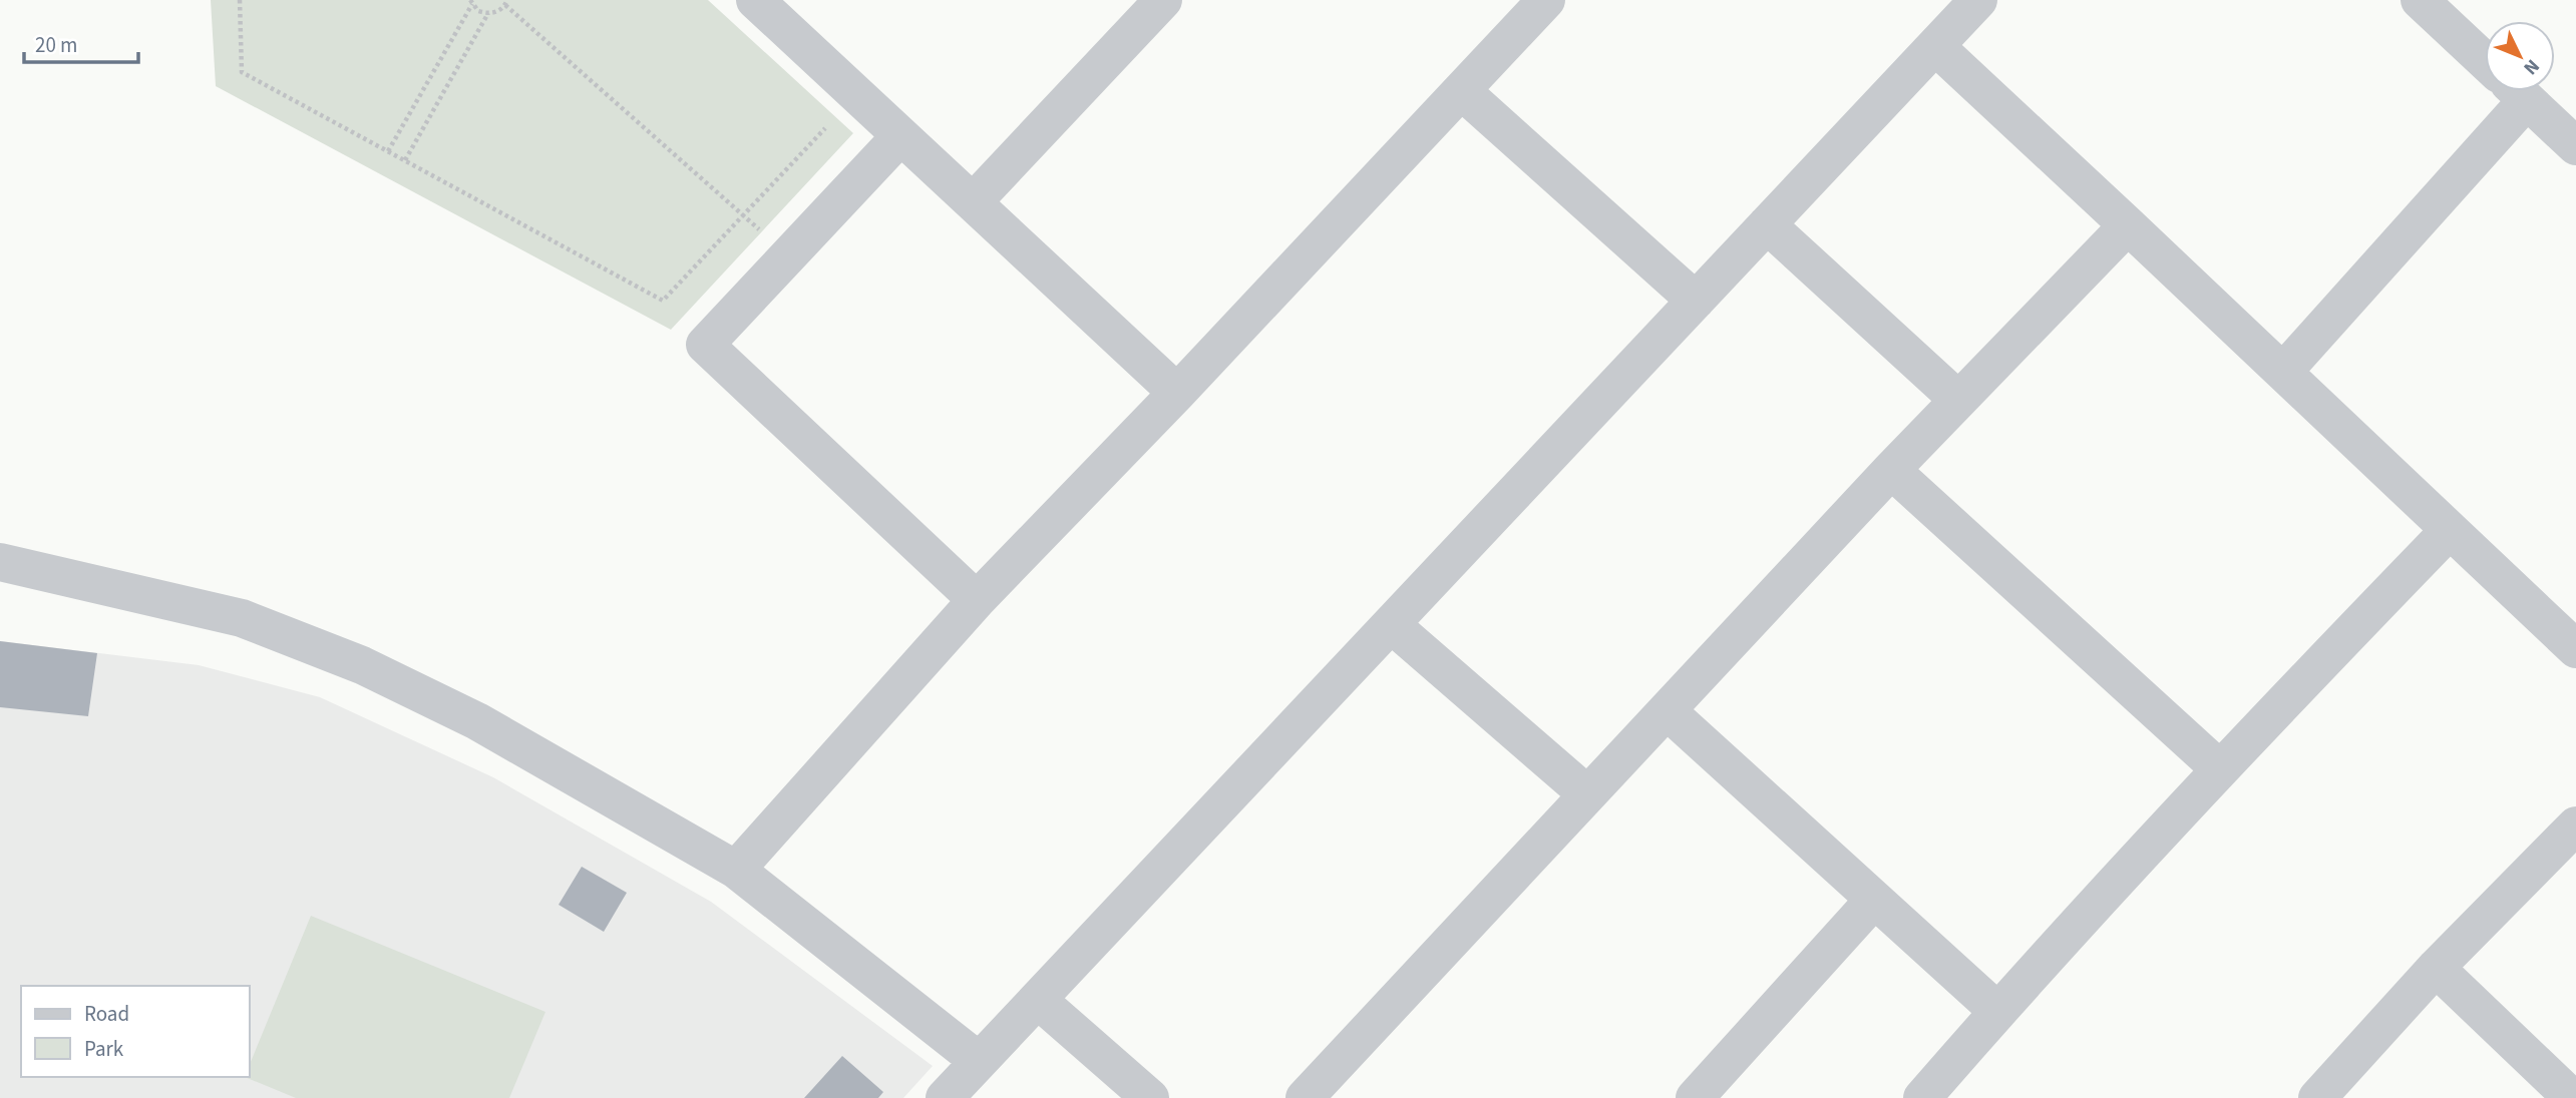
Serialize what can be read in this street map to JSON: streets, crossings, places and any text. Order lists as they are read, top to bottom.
{
  "legend": ["Road", "Park"],
  "scale_bar": "20 m",
  "north": "bottom right"
}
